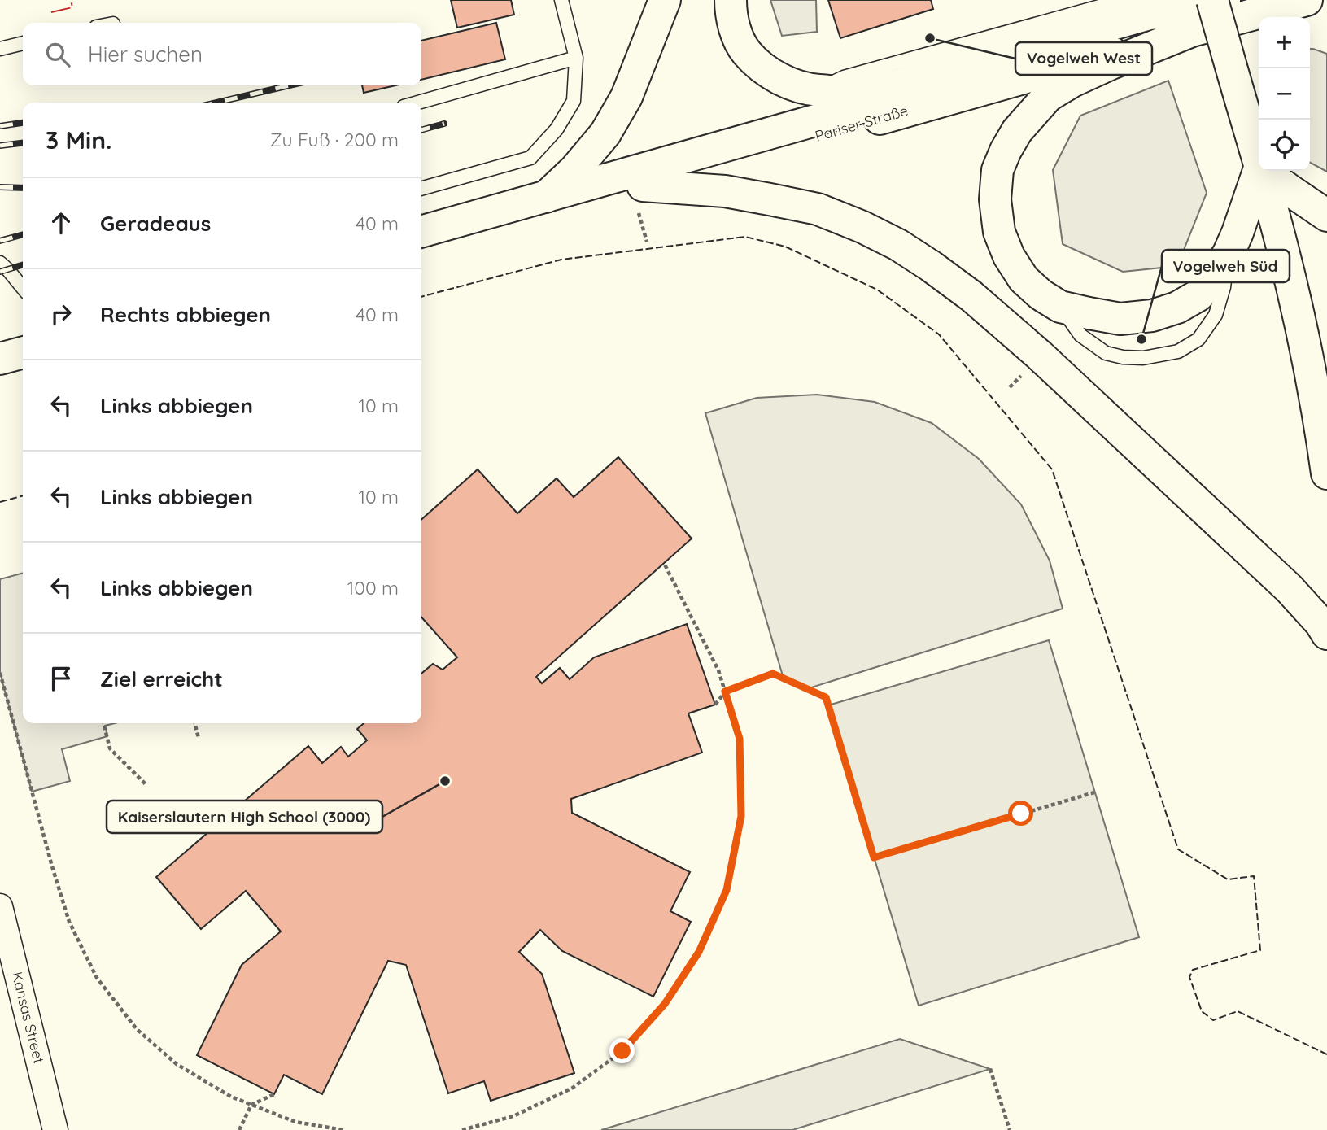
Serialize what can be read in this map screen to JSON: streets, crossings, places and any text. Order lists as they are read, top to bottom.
{
  "streets": {
    "main road": ["Pariser Straße"],
    "street": ["Kansas Street"]
  },
  "places": ["Vogelweh West", "Vogelweh Süd", "Kaiserslautern High School (3000)"],
  "page": {
    "map_buttons": ["+", "−"],
    "search": "Hier suchen",
    "heading": ["3 Min.", "Zu Fuß · 200 m"],
    "list": [
      ["Geradeaus", "40 m"],
      ["Rechts abbiegen", "40 m"],
      ["Links abbiegen", "10 m"],
      ["Links abbiegen", "10 m"],
      ["Links abbiegen", "100 m"],
      "Ziel erreicht"
    ]
  }
}
